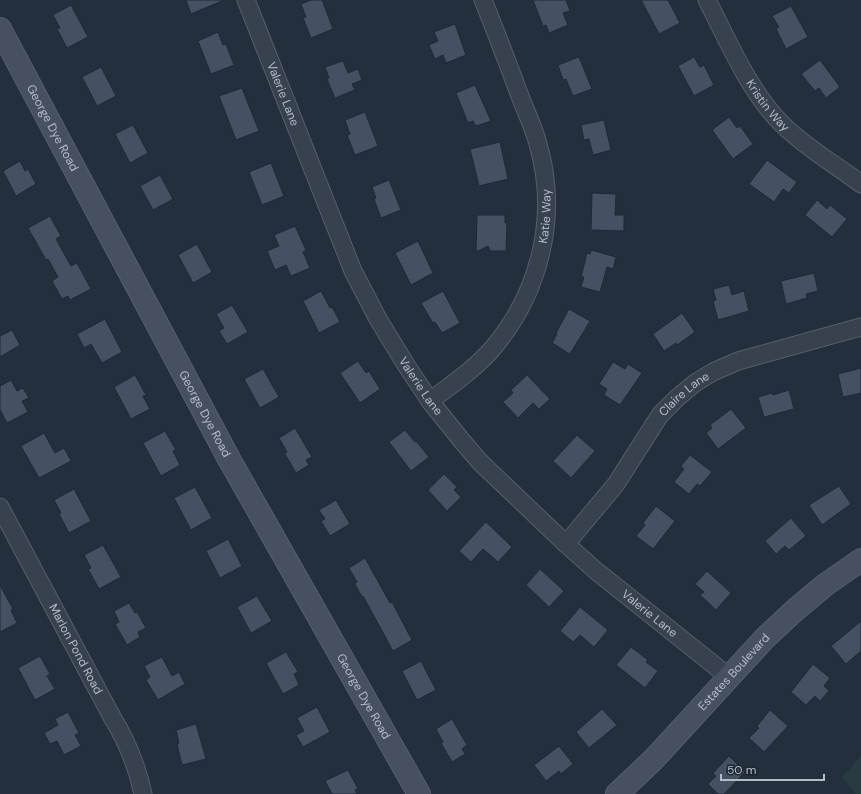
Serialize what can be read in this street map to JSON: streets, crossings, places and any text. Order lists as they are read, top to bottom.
{
  "streets": {
    "street": [
      "Valerie Lane",
      "Kristin Way",
      "George Dye Road",
      "Katie Way",
      "Claire Lane",
      "Marlon Pond Road",
      "Estates Boulevard"
    ]
  },
  "crossings": [
    ["Valerie Lane", "Katie Way"],
    ["Valerie Lane", "Claire Lane"],
    ["Valerie Lane", "Estates Boulevard"]
  ],
  "scale_bar": "50 m"
}
